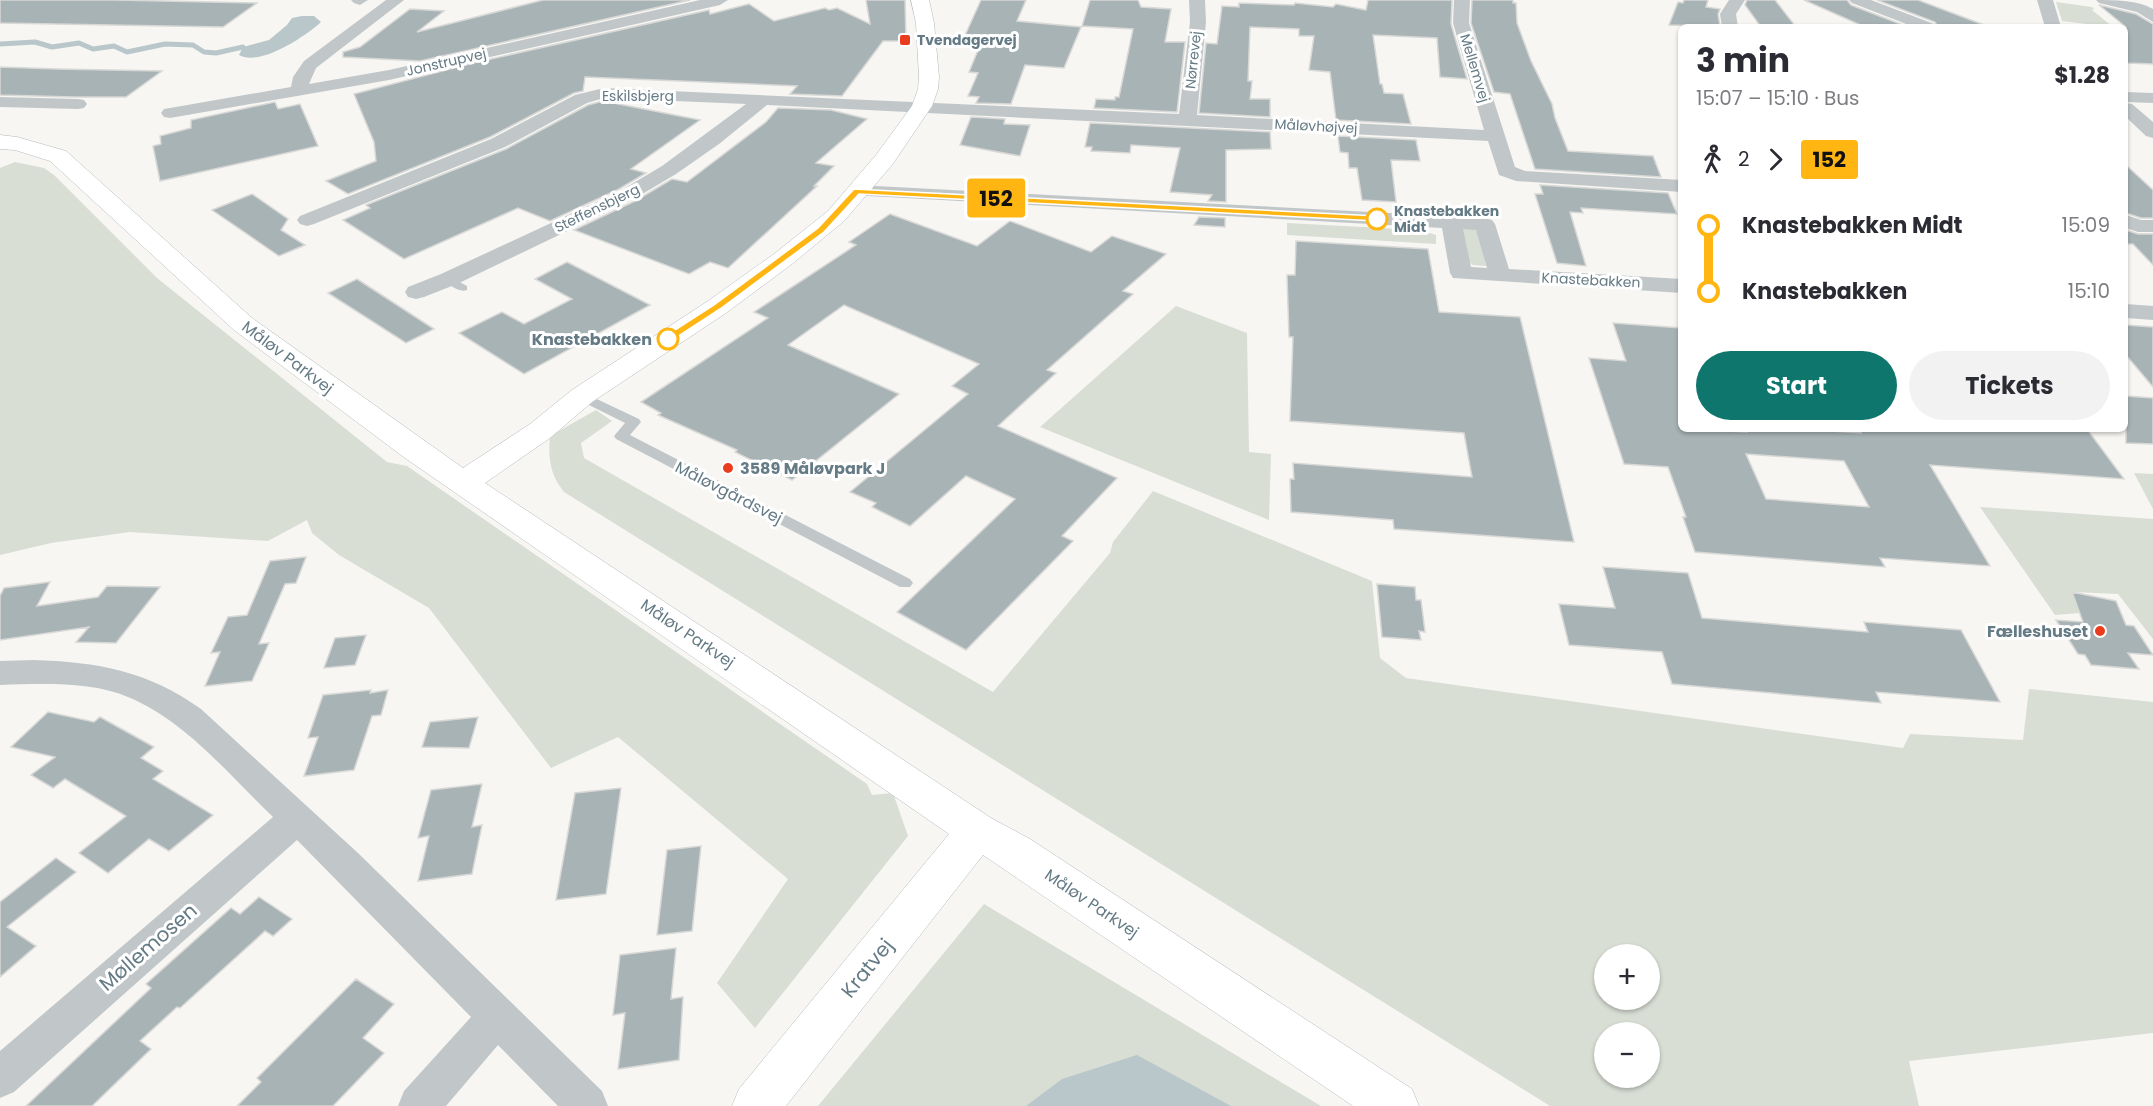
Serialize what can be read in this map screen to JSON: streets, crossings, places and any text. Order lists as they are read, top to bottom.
{
  "streets": {
    "street": [
      "Nørrevej",
      "Jonstrupvej",
      "Mellemvej",
      "Eskilsbjerg",
      "Måløvhøjvej",
      "Steffensbjerg",
      "Knastebakken",
      "Måløv Parkvej",
      "Møllemosen",
      "Kratvej"
    ],
    "lane": ["Måløvgårdsvej"]
  },
  "crossings": [
    ["Nørrevej", "Måløvhøjvej"],
    ["Mellemvej", "Måløvhøjvej"],
    ["Eskilsbjerg", "Måløvhøjvej"],
    ["Eskilsbjerg", "Steffensbjerg"],
    ["Måløv Parkvej", "Kratvej"]
  ],
  "places": {
    "transit": ["Tvendagervej"],
    "other": [
      "Knastebakken Midt",
      "Knastebakken",
      "3589 Måløvpark J",
      "Fælleshuset"
    ]
  },
  "lines": ["bus line 152"],
  "page": {
    "on_map": "152",
    "heading": ["3 min", "15:07 – 15:10 · Bus", "$1.28"],
    "legs": ["2", "152"],
    "list": [
      {
        "name": "Knastebakken Midt",
        "value": "15:09"
      },
      {
        "name": "Knastebakken",
        "value": "15:10"
      }
    ],
    "buttons": ["Start", "Tickets"],
    "map_buttons": ["+", "−"]
  }
}
